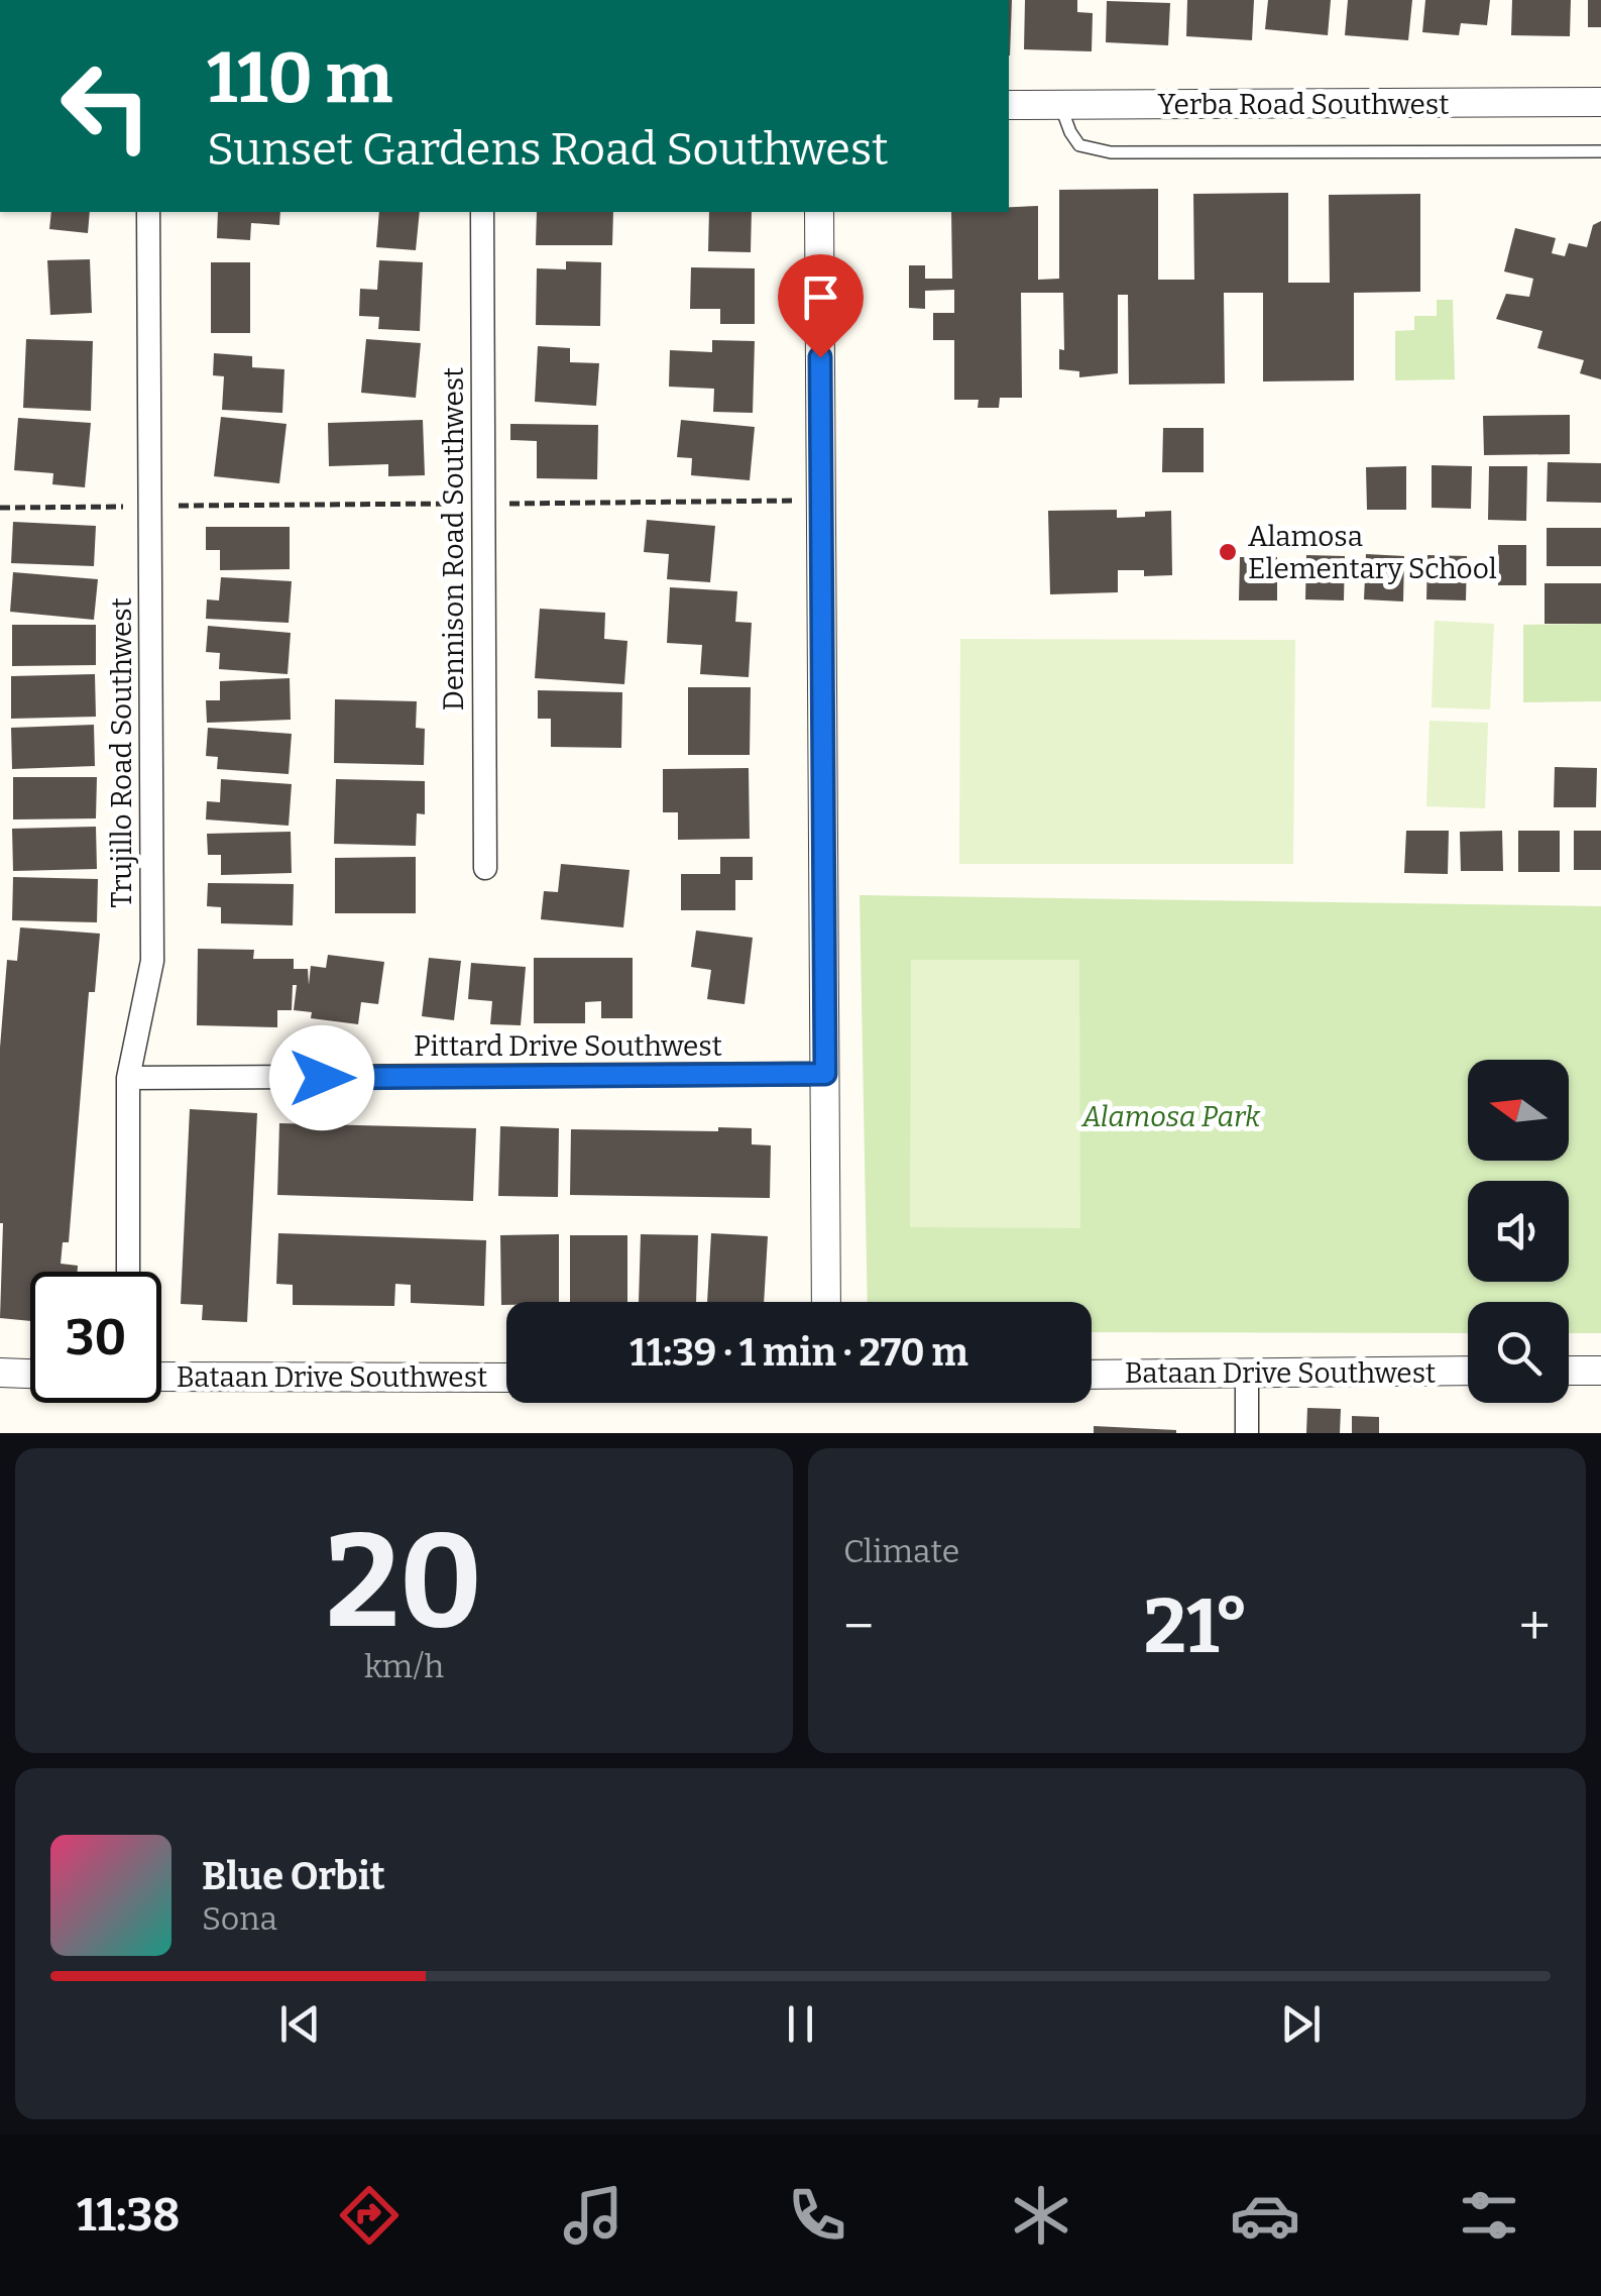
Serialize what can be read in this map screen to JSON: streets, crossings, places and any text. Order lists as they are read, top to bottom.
{
  "streets": {
    "street": [
      "Yerba Road Southwest",
      "Dennison Road Southwest",
      "Trujillo Road Southwest",
      "Pittard Drive Southwest",
      "Bataan Drive Southwest"
    ]
  },
  "crossings": [
    ["Trujillo Road Southwest", "Pittard Drive Southwest"]
  ],
  "parks": ["Alamosa Park"],
  "places": ["Alamosa Elementary School"],
  "north": "left",
  "page": {
    "turn": ["110 m", "Sunset Gardens Road Southwest"],
    "limit": "30",
    "trip": "11:39 · 1 min · 270 m",
    "tile": [
      ["20", "km/h"],
      "Climate"
    ],
    "heat": ["−", "21°", "+"],
    "song": ["Blue Orbit", "Sona"],
    "tabs": "11:38"
  }
}
